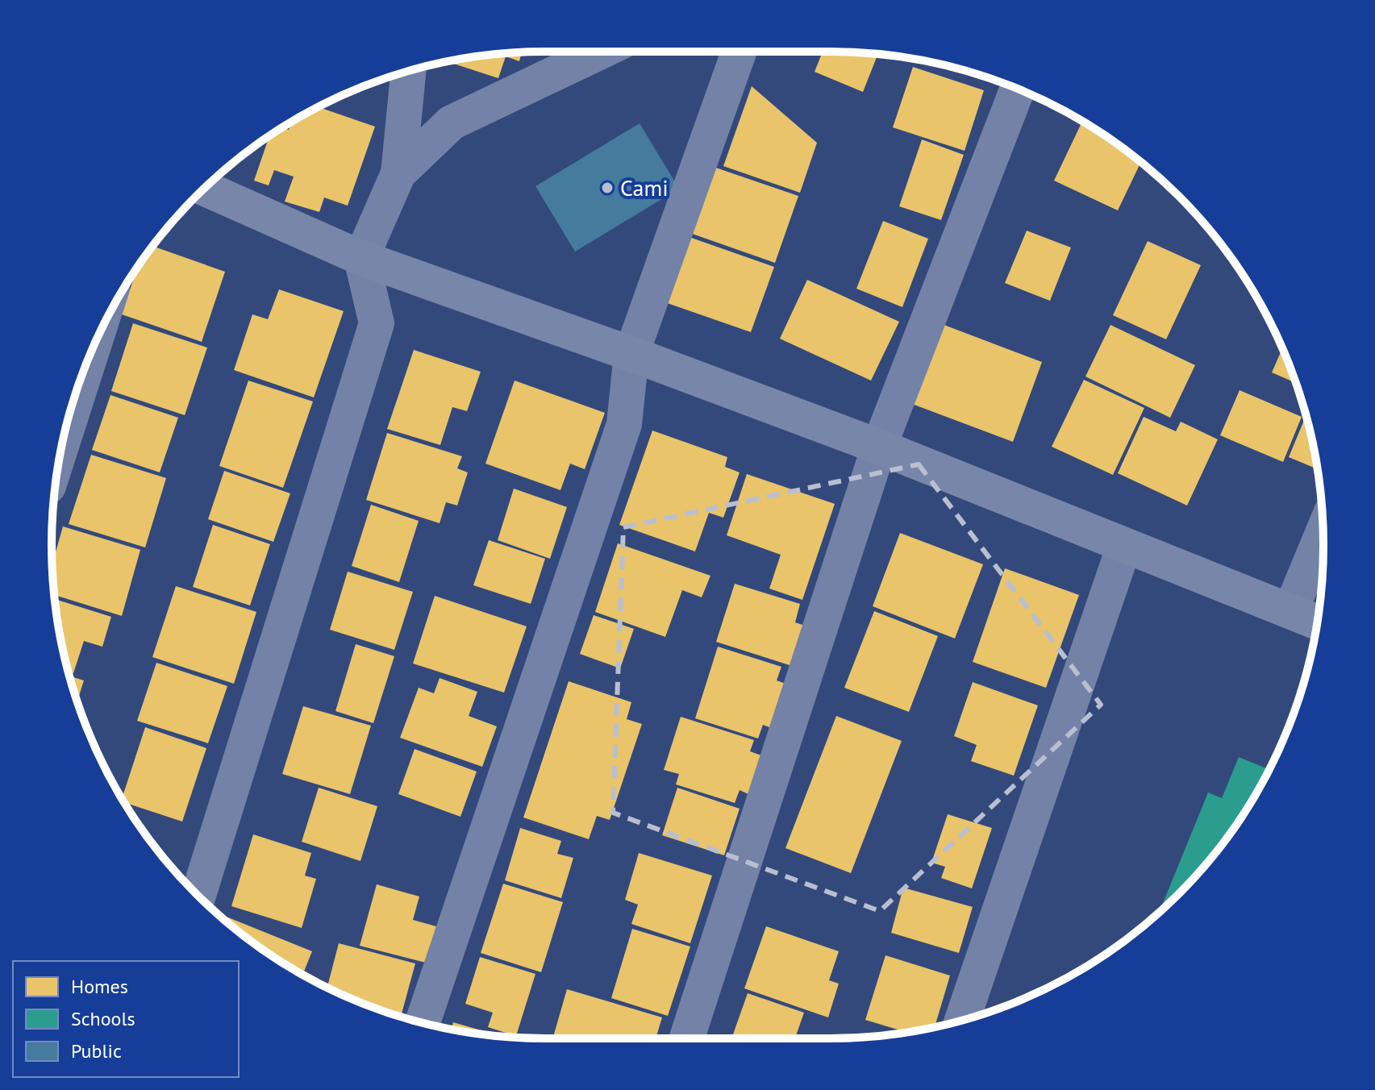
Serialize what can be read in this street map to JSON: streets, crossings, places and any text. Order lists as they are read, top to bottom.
{
  "places": ["Cami"],
  "legend": ["Homes", "Schools", "Public"]
}
